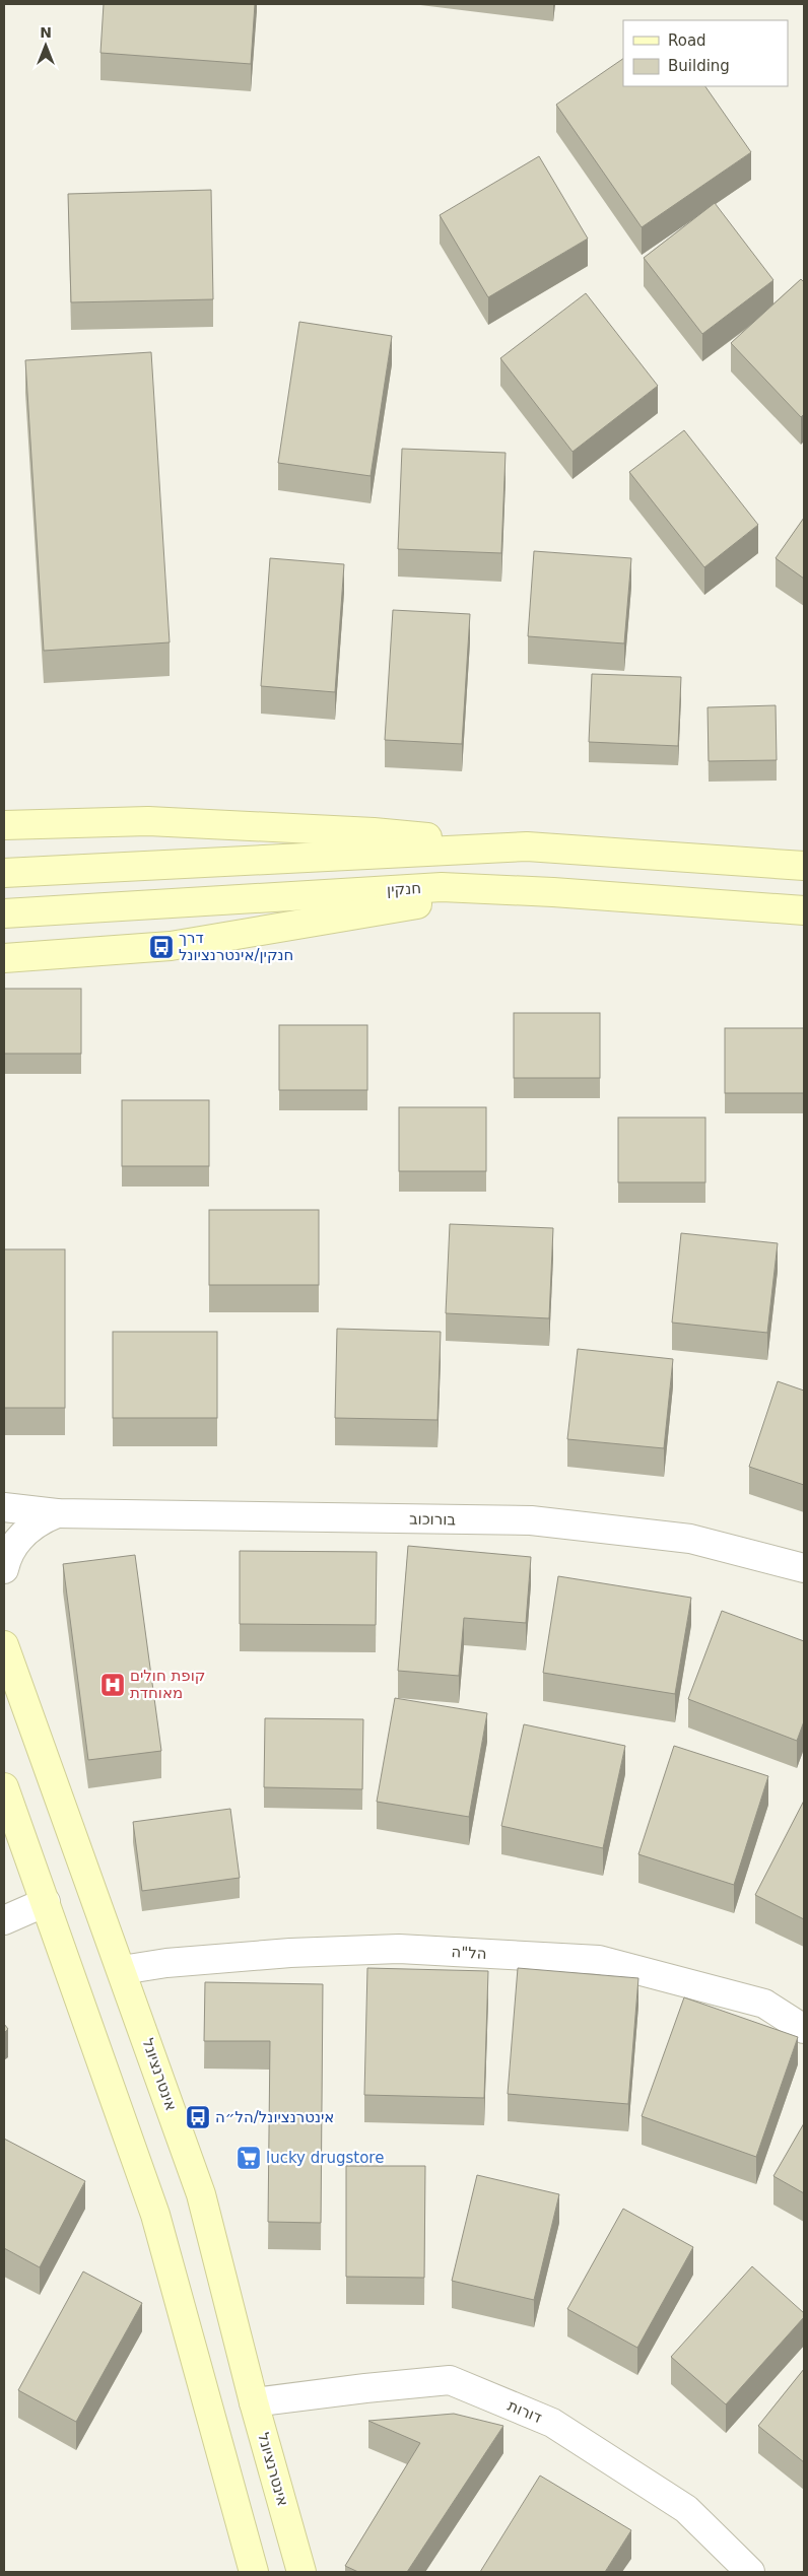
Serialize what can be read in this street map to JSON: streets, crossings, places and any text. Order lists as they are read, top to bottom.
{
  "streets": {
    "main road": ["חנקין", "אינטרנציונל"],
    "street": ["בורוכוב", "הל\"ה", "דורות"]
  },
  "crossings": [
    ["הל\"ה", "אינטרנציונל"],
    ["אינטרנציונל", "דורות"]
  ],
  "places": {
    "bus stop": ["דרך חנקין/אינטרנציונל", "אינטרנציונל/הל״ה"],
    "hospital": ["קופת חולים מאוחדת"],
    "supermarket": ["lucky drugstore"]
  },
  "legend": ["Road", "Building"],
  "north": "top"
}
